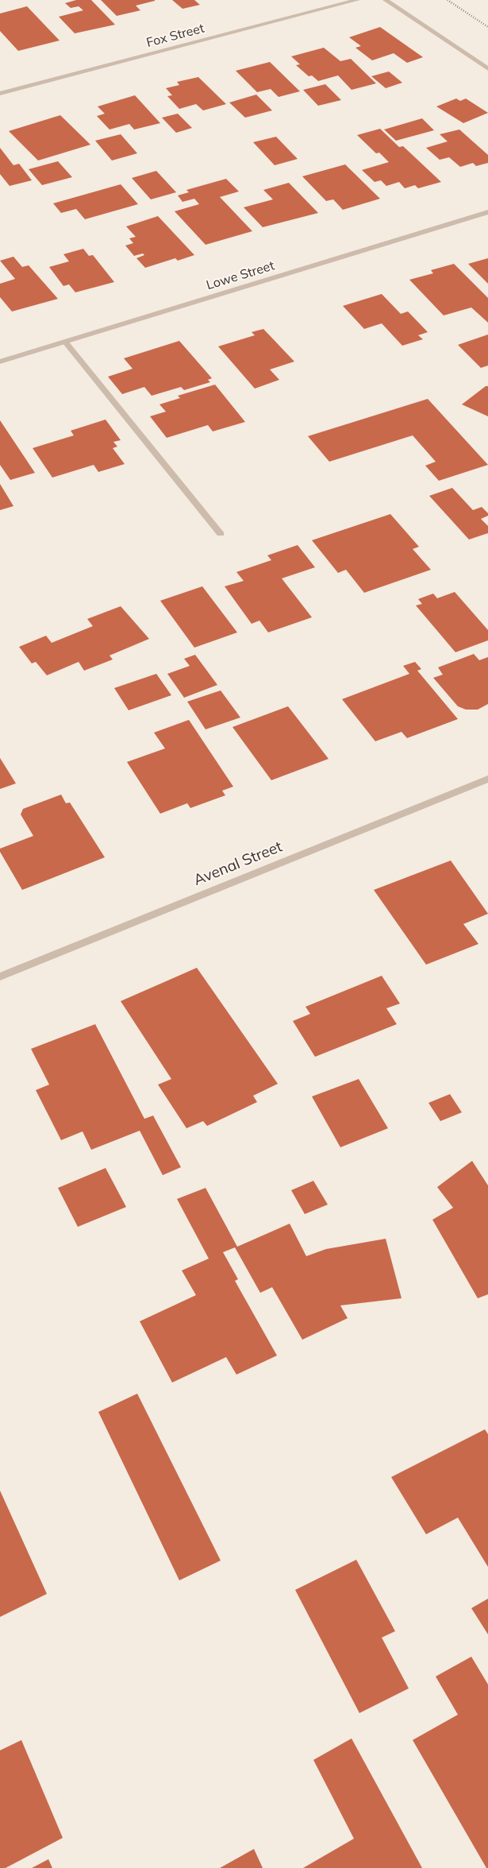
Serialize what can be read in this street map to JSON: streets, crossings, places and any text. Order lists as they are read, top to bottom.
{
  "streets": {
    "street": ["Fox Street", "Lowe Street", "Avenal Street"]
  }
}
